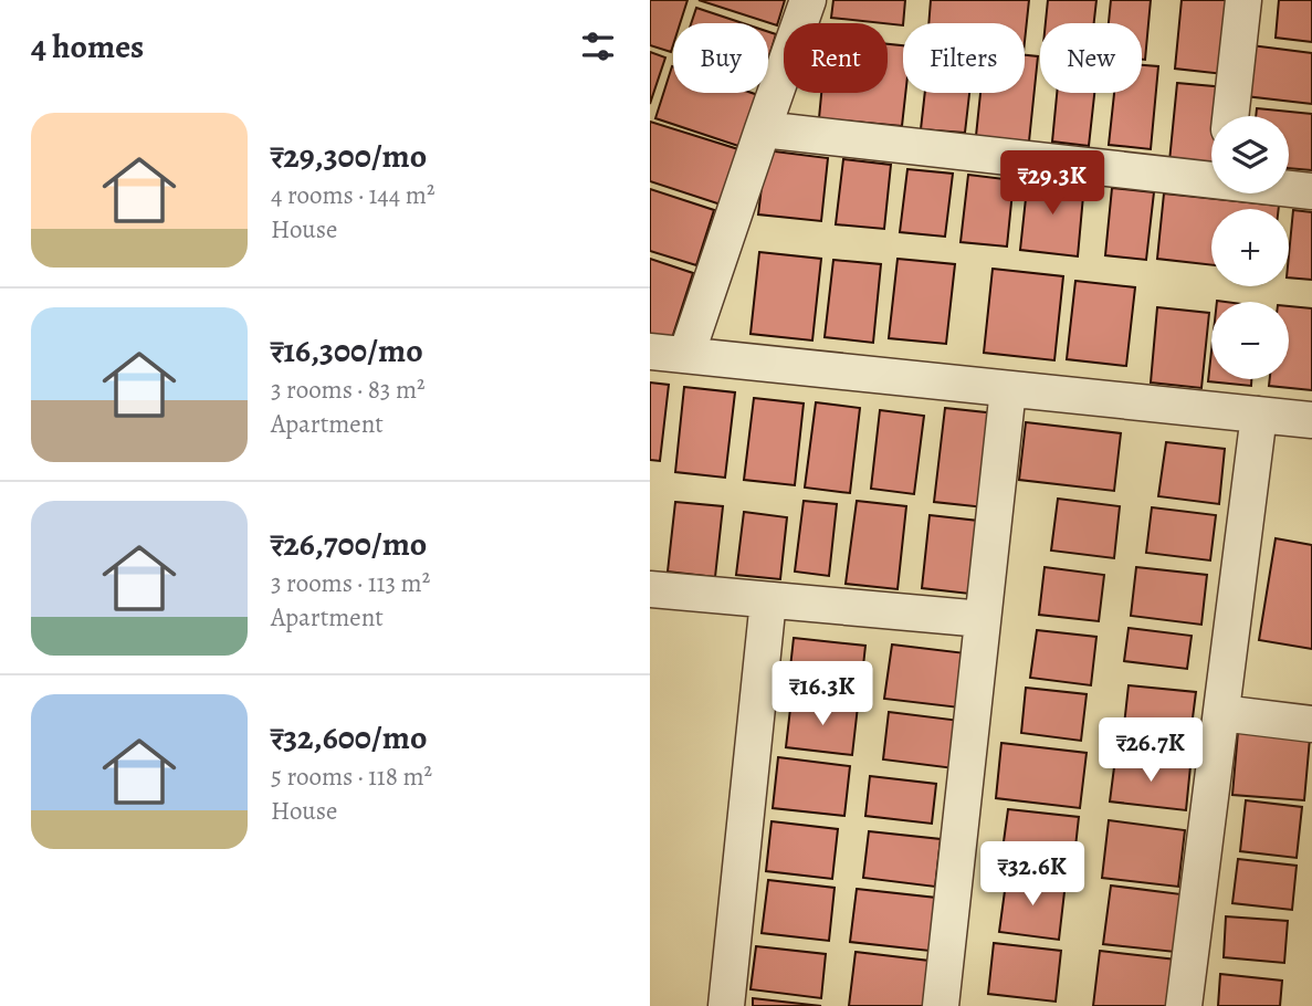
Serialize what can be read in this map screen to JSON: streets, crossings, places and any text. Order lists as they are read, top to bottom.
{
  "page": {
    "heading": "4 homes",
    "chip": [
      "Buy",
      "Rent",
      "Filters",
      "New"
    ],
    "list": [
      {
        "name": "₹29,300/mo",
        "note": "4 rooms · 144 m² · House"
      },
      {
        "name": "₹16,300/mo",
        "note": "3 rooms · 83 m² · Apartment"
      },
      {
        "name": "₹26,700/mo",
        "note": "3 rooms · 113 m² · Apartment"
      },
      {
        "name": "₹32,600/mo",
        "note": "5 rooms · 118 m² · House"
      }
    ],
    "map_buttons": ["+", "−"],
    "price": [
      "₹29.3K",
      "₹16.3K",
      "₹26.7K",
      "₹32.6K"
    ]
  }
}
